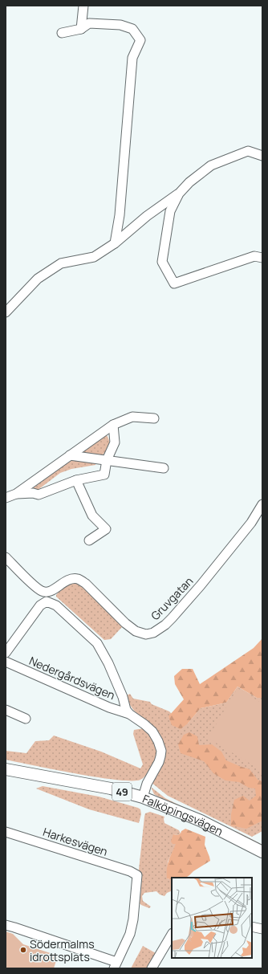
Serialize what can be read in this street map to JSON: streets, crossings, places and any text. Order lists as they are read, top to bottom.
{
  "streets": {
    "main road": ["49", "Falköpingsvägen"],
    "street": ["Gruvgatan", "Nedergårdsvägen", "Harkesvägen"]
  },
  "crossings": [
    ["Nedergårdsvägen", "Falköpingsvägen"]
  ],
  "places": ["Södermalms idrottsplats"]
}
